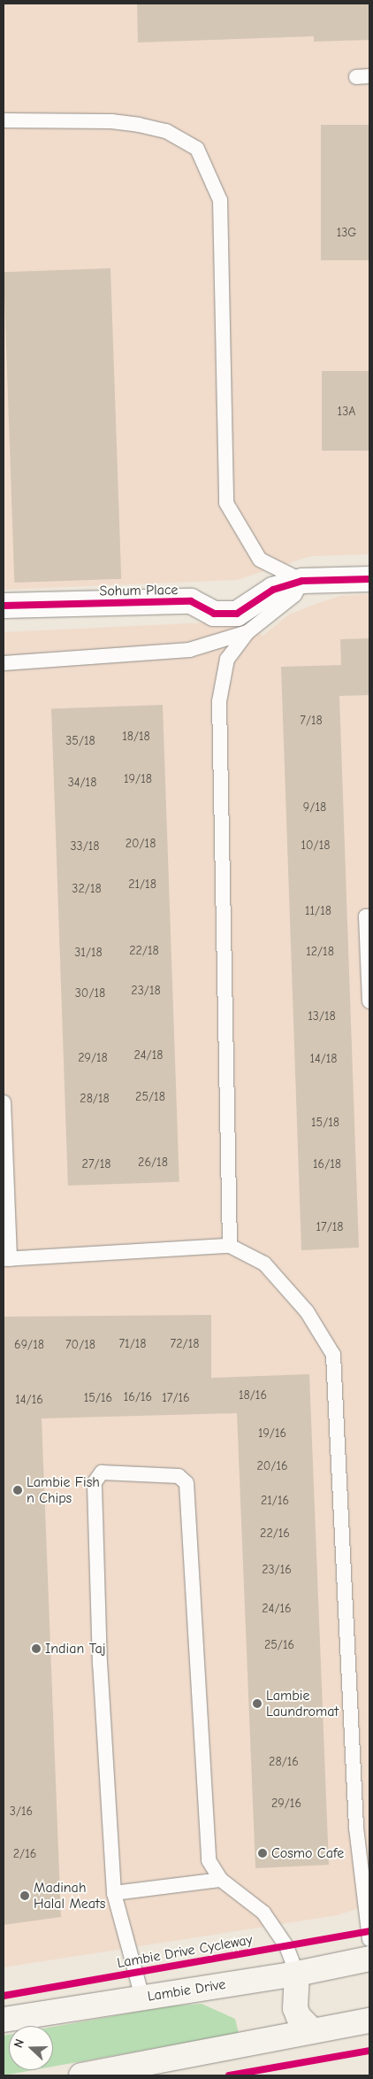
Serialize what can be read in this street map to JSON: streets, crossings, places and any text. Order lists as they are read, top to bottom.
{
  "streets": {
    "main road": ["Lambie Drive"],
    "street": ["Sohum Place"],
    "cycle path": ["Lambie Drive Cycleway"]
  },
  "places": [
    "Lambie Fish n Chips",
    "Indian Taj",
    "Lambie Laundromat",
    "Cosmo Cafe",
    "Madinah Halal Meats"
  ],
  "house_numbers": [
    "13G",
    "13A",
    "7/18",
    "18/18",
    "35/18",
    "19/18",
    "34/18",
    "9/18",
    "20/18",
    "10/18",
    "33/18",
    "21/18",
    "32/18",
    "11/18",
    "22/18",
    "12/18",
    "31/18",
    "23/18",
    "30/18",
    "13/18",
    "24/18",
    "29/18",
    "14/18",
    "25/18",
    "28/18",
    "15/18",
    "26/18",
    "27/18",
    "16/18",
    "17/18",
    "71/18",
    "72/18",
    "69/18",
    "70/18",
    "18/16",
    "16/16",
    "15/16",
    "17/16",
    "14/16",
    "19/16",
    "20/16",
    "21/16",
    "22/16",
    "23/16",
    "24/16",
    "25/16",
    "28/16",
    "29/16",
    "3/16",
    "2/16"
  ],
  "north": "left"
}
